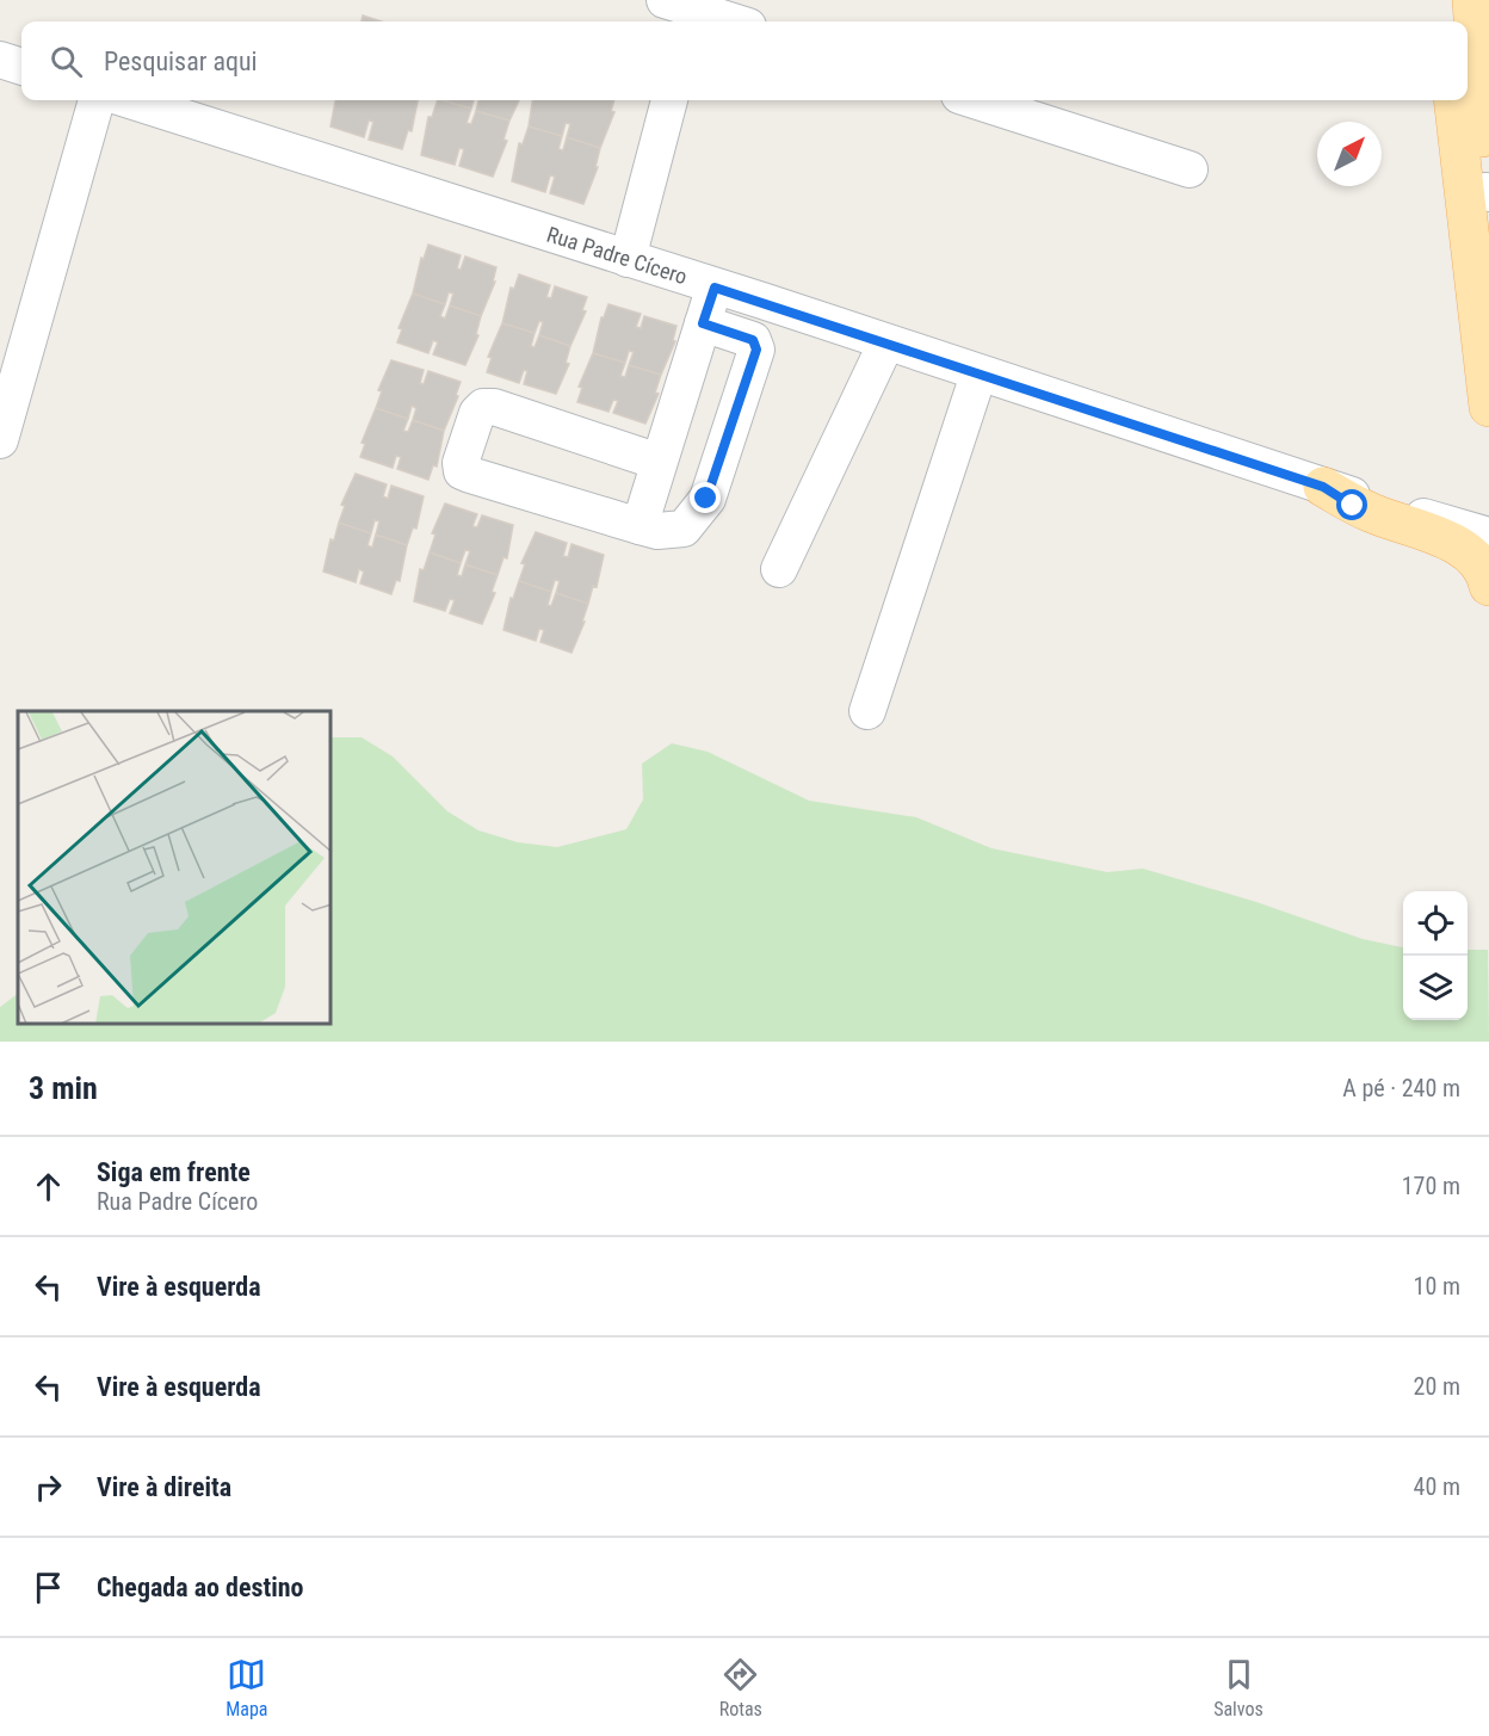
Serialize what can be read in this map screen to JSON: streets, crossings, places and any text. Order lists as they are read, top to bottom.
{
  "streets": {
    "street": ["Rua Padre Cícero"]
  },
  "north": "top right",
  "page": {
    "search": "Pesquisar aqui",
    "heading": ["3 min", "A pé · 240 m"],
    "list": [
      ["Siga em frente", "Rua Padre Cícero", "170 m"],
      ["Vire à esquerda", "10 m"],
      ["Vire à esquerda", "20 m"],
      ["Vire à direita", "40 m"],
      "Chegada ao destino"
    ],
    "nav": ["Mapa", "Rotas", "Salvos"]
  }
}
